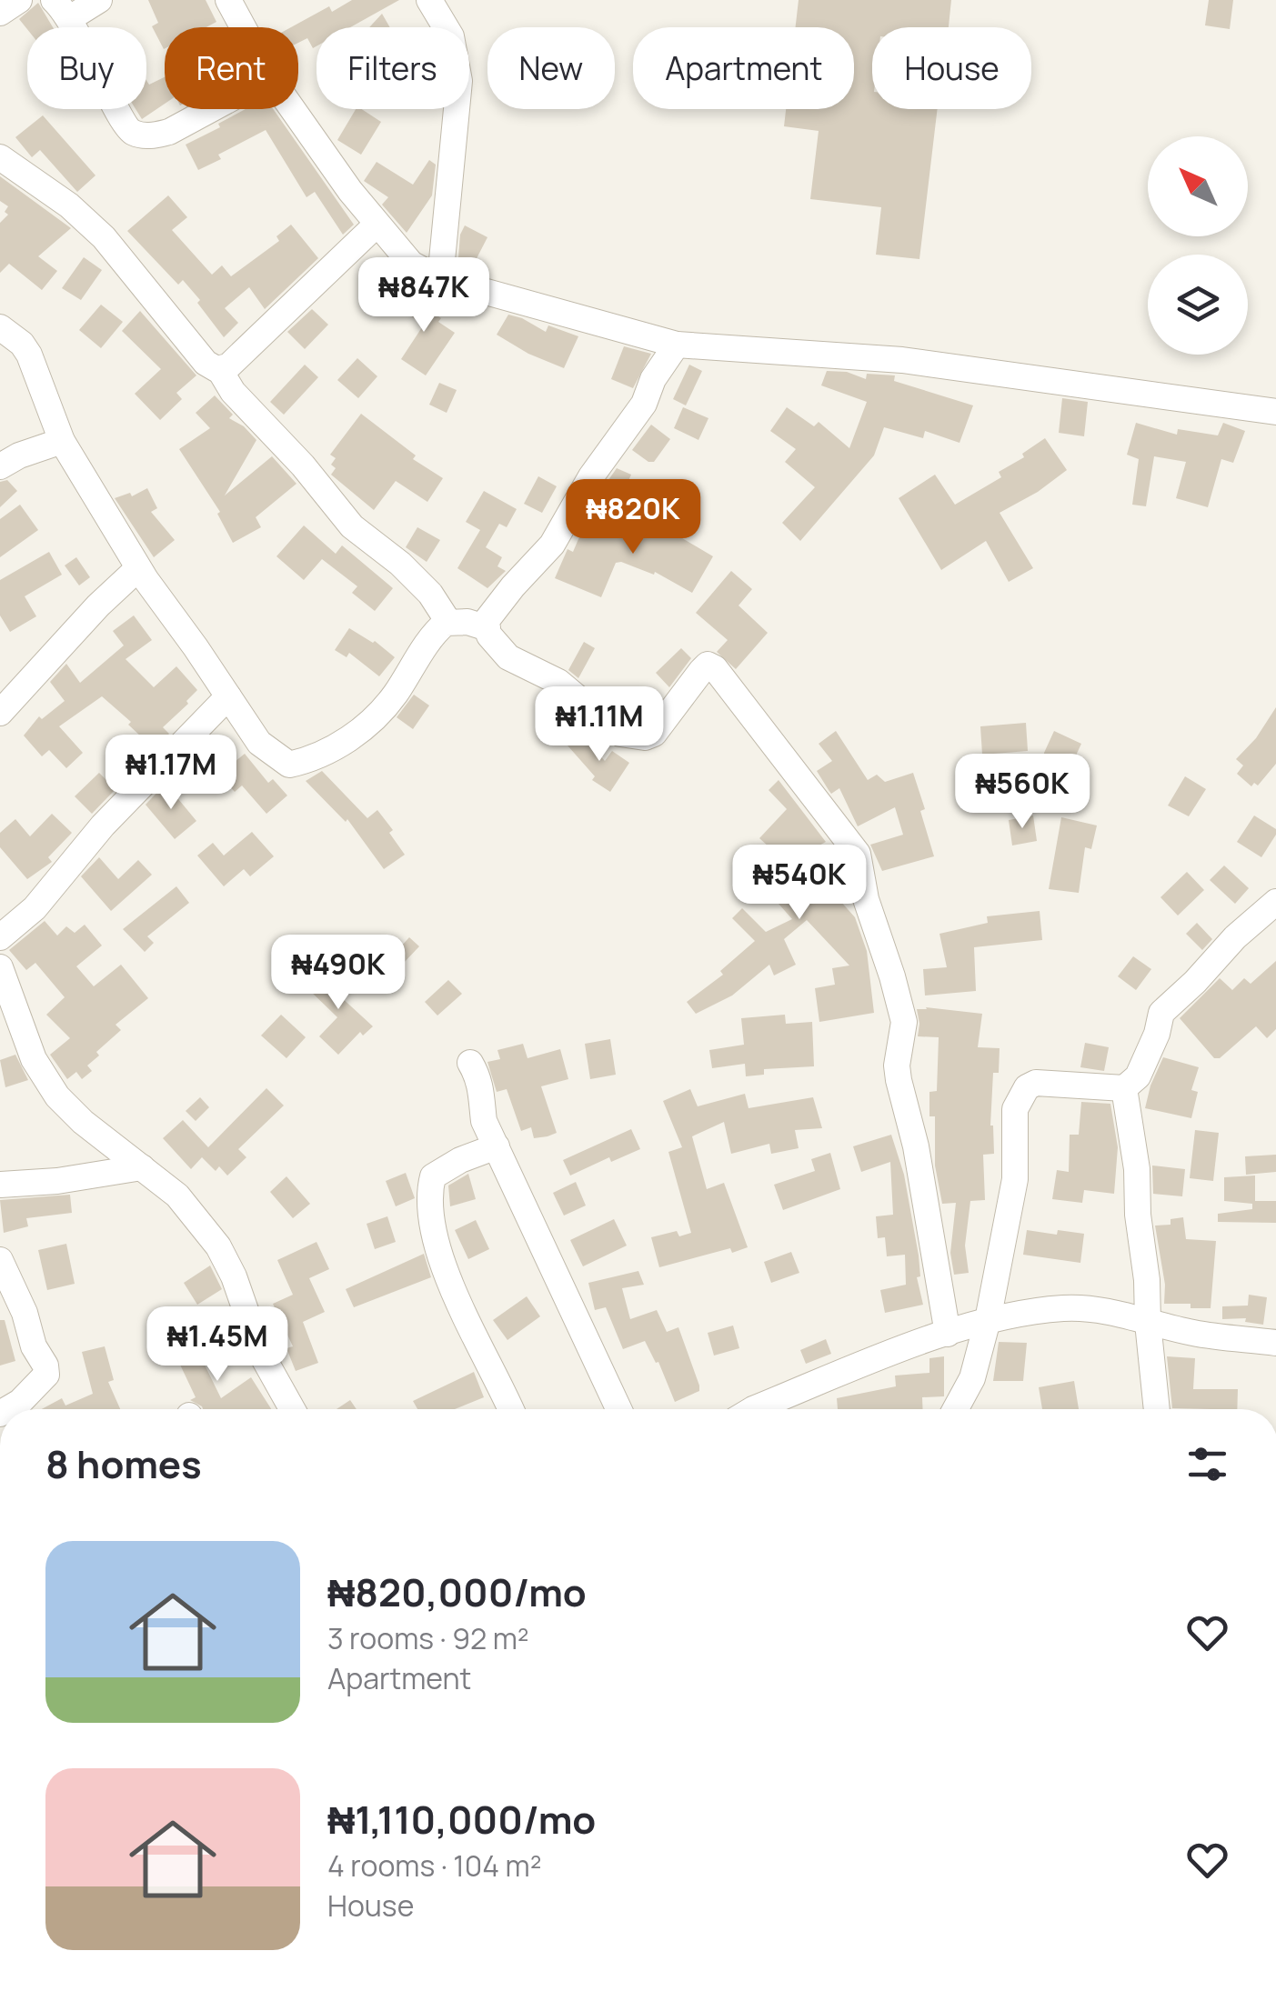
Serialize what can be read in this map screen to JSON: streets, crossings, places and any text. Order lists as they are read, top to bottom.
{
  "north": "top left",
  "page": {
    "chip": [
      "Buy",
      "Rent",
      "Filters",
      "New",
      "Apartment",
      "House"
    ],
    "price": [
      "₦847K",
      "₦820K",
      "₦1.11M",
      "₦1.17M",
      "₦560K",
      "₦540K",
      "₦490K",
      "₦1.45M"
    ],
    "heading": "8 homes",
    "list": [
      {
        "name": "₦820,000/mo",
        "note": "3 rooms · 92 m² · Apartment"
      },
      {
        "name": "₦1,110,000/mo",
        "note": "4 rooms · 104 m² · House"
      }
    ]
  }
}
